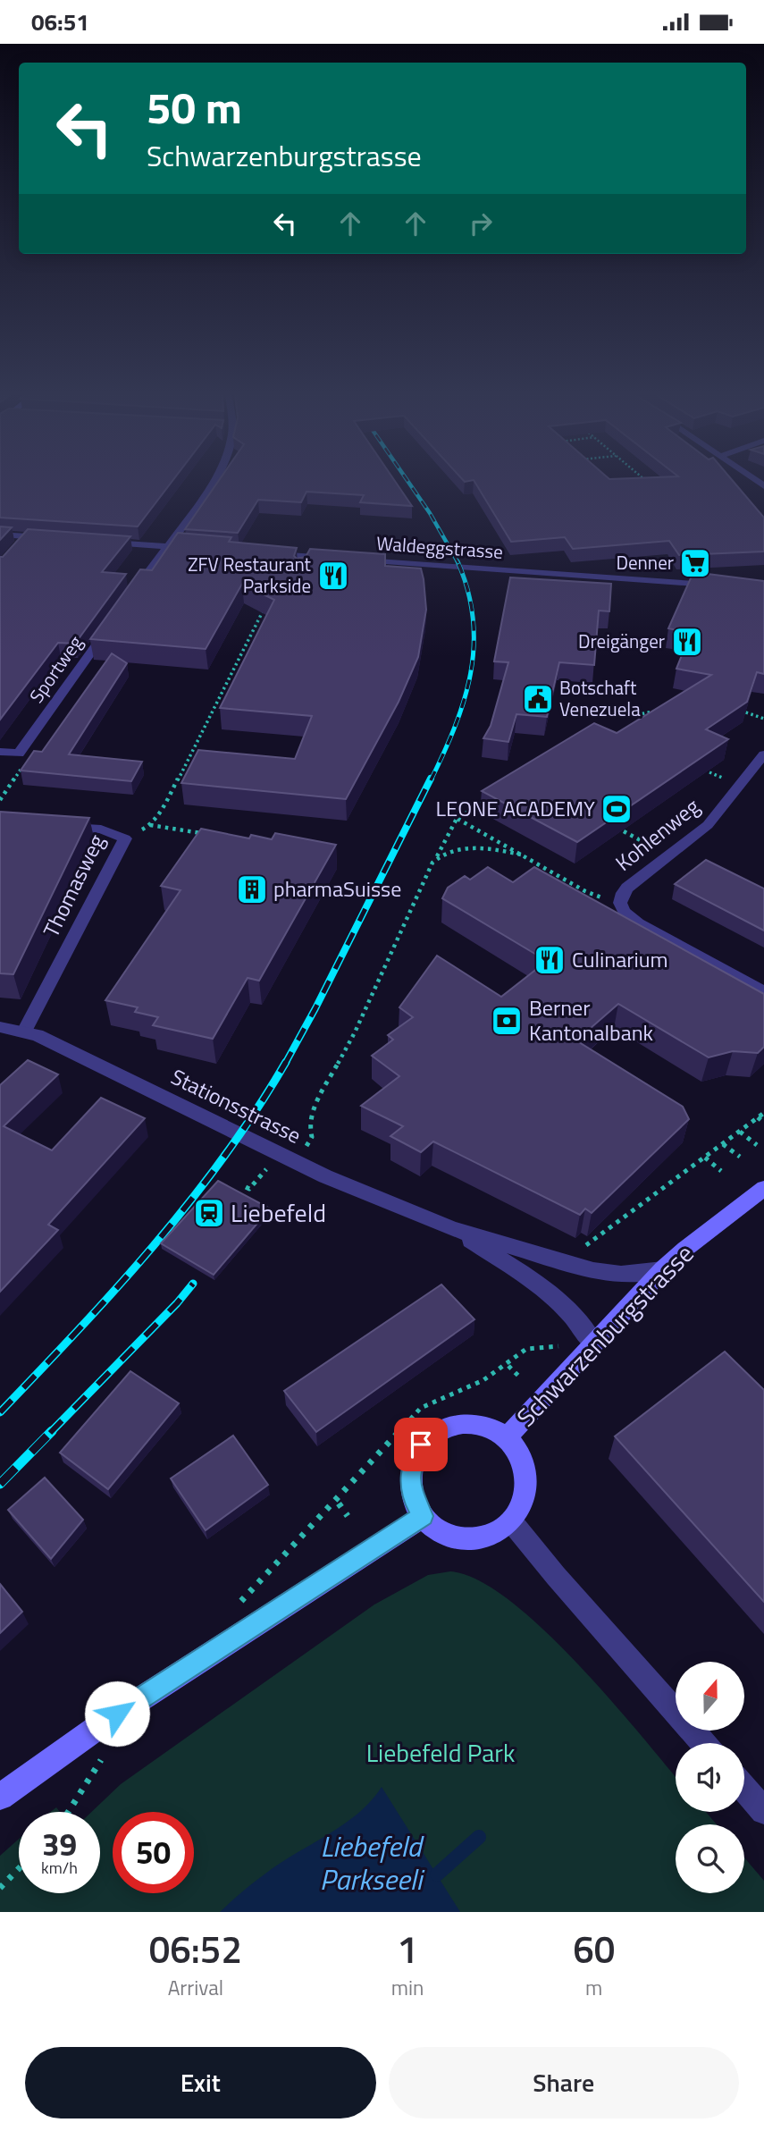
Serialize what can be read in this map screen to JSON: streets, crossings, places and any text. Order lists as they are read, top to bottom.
{
  "streets": {
    "main road": ["Schwarzenburgstrasse"],
    "street": [
      "Waldeggstrasse",
      "Sportweg",
      "Kohlenweg",
      "Thomasweg",
      "Stationsstrasse"
    ]
  },
  "crossings": [
    ["Thomasweg", "Stationsstrasse"],
    ["Stationsstrasse", "Schwarzenburgstrasse"]
  ],
  "water": ["Liebefeld Parkseeli"],
  "parks": ["Liebefeld Park"],
  "places": {
    "supermarket": ["Denner"],
    "restaurant": ["ZFV Restaurant Parkside", "Dreigänger", "Culinarium"],
    "public building": ["Botschaft Venezuela"],
    "sports": ["LEONE ACADEMY"],
    "building": ["pharmaSuisse"],
    "bank": ["Berner Kantonalbank"],
    "station": ["Liebefeld"]
  },
  "north": "top",
  "page": {
    "status": "06:51",
    "turn": ["50 m", "Schwarzenburgstrasse"],
    "speed": "39 km/h",
    "limit": "50",
    "eta": [
      "06:52",
      "Arrival",
      "1",
      "min",
      "60",
      "m"
    ],
    "buttons": ["Exit", "Share"]
  }
}
